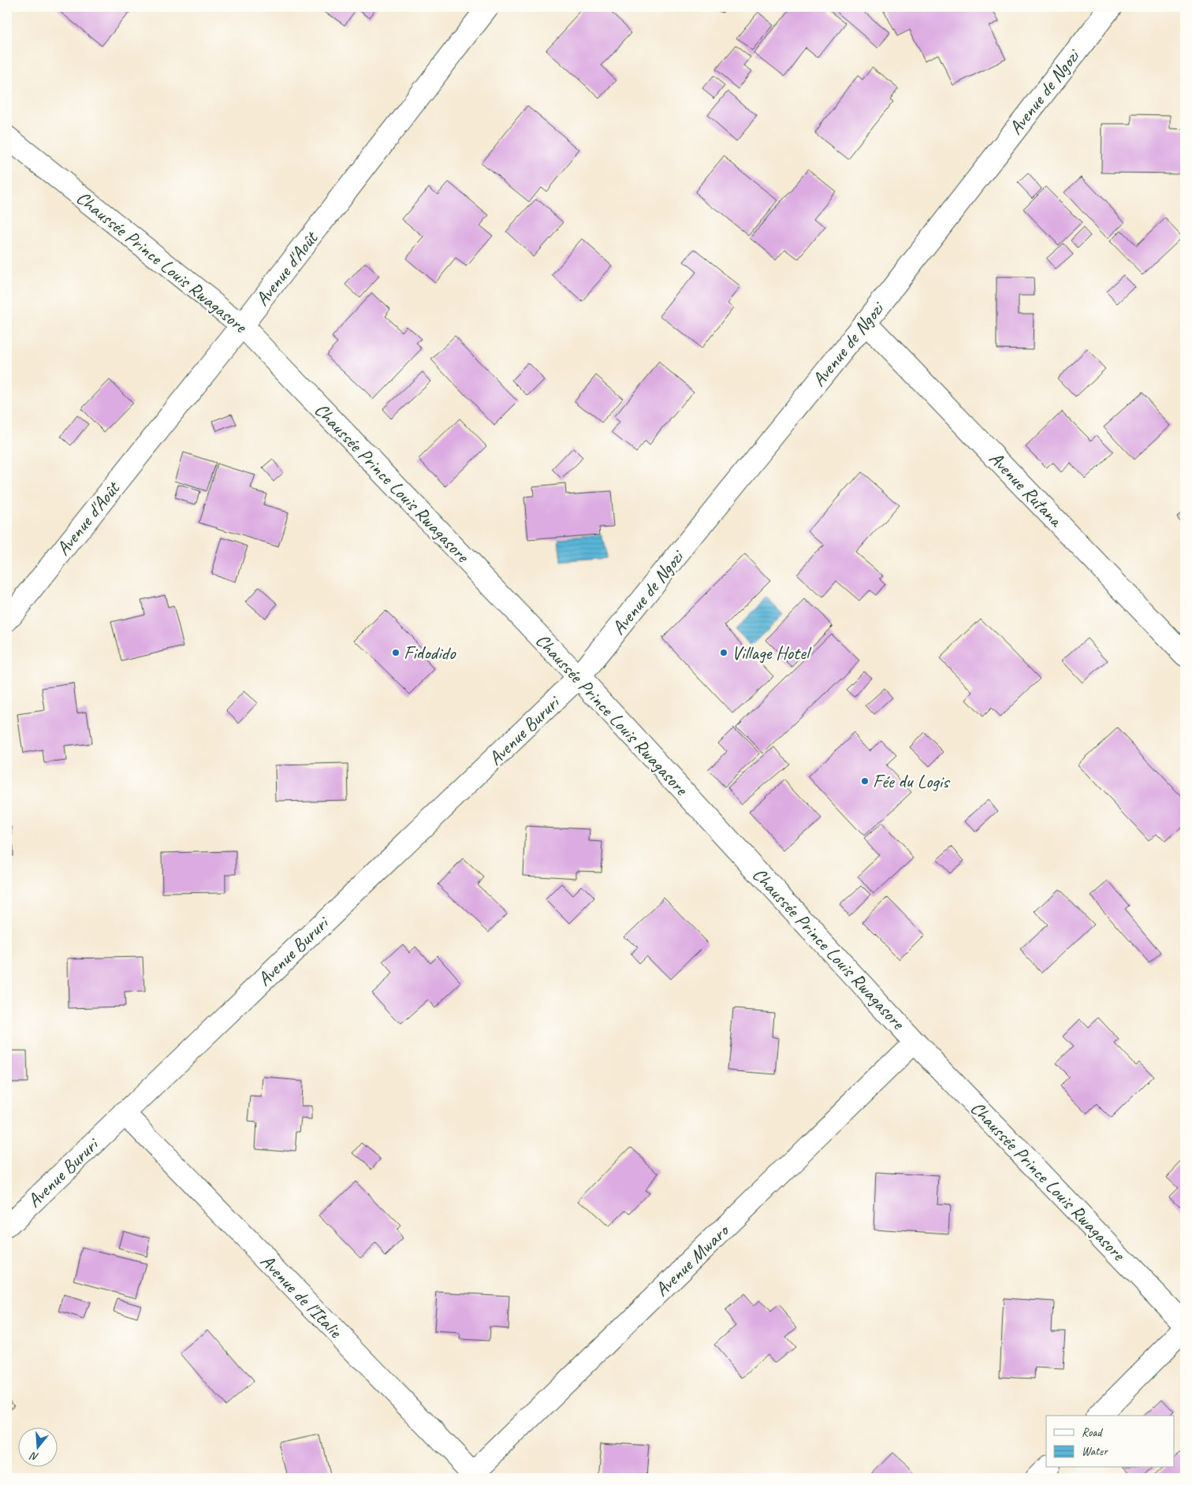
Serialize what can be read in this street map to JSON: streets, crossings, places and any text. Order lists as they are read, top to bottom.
{
  "streets": {
    "street": [
      "Avenue de Ngozi",
      "Chaussée Prince Louis Rwagasore",
      "Avenue d'Août",
      "Avenue Rutana",
      "Avenue Bururi",
      "Avenue Mwaro",
      "Avenue de l'Italie"
    ]
  },
  "crossings": [
    ["Avenue de Ngozi", "Chaussée Prince Louis Rwagasore"],
    ["Avenue de Ngozi", "Avenue Rutana"],
    ["Avenue de Ngozi", "Avenue Bururi"],
    ["Chaussée Prince Louis Rwagasore", "Avenue d'Août"],
    ["Chaussée Prince Louis Rwagasore", "Avenue Bururi"],
    ["Chaussée Prince Louis Rwagasore", "Avenue Mwaro"],
    ["Avenue Bururi", "Avenue de l'Italie"],
    ["Avenue Mwaro", "Avenue de l'Italie"]
  ],
  "places": ["Fidodido", "Village Hotel", "Fée du Logis"],
  "legend": ["Road", "Water"],
  "north": "bottom"
}
